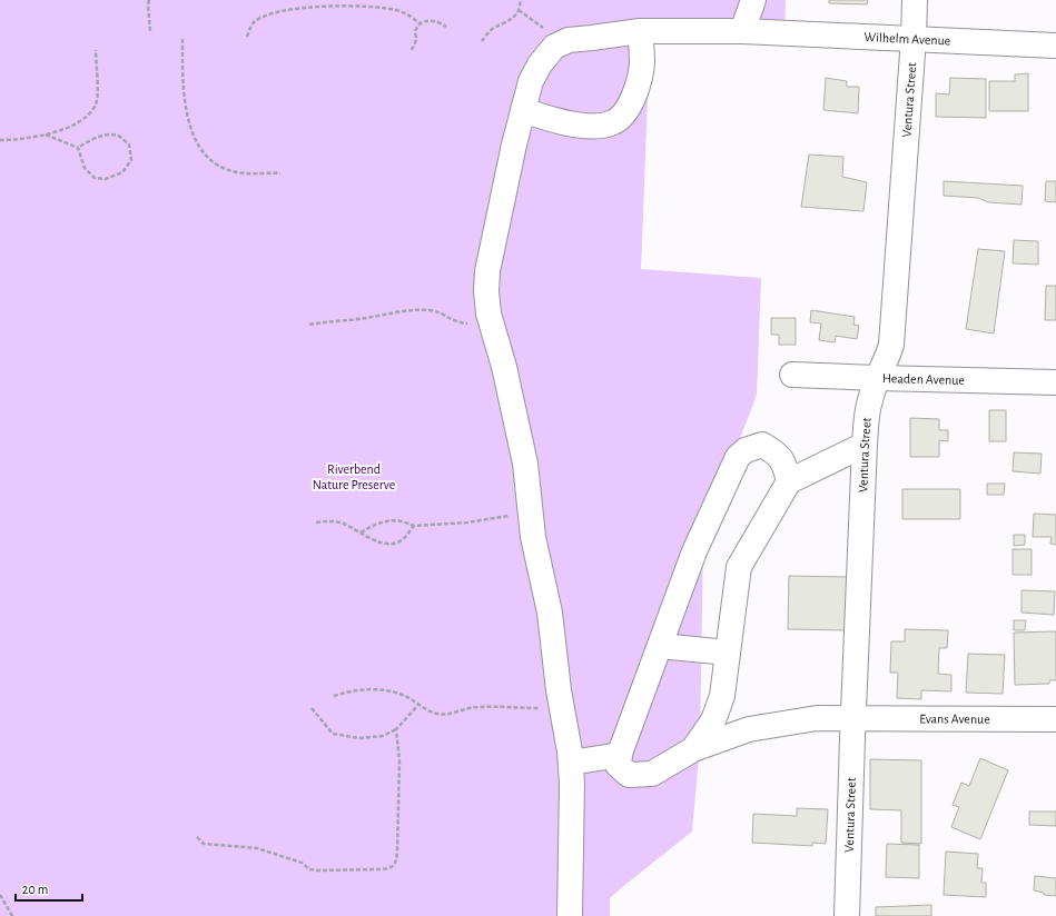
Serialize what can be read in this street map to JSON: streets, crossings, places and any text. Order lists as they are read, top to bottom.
{
  "streets": {
    "street": [
      "Wilhelm Avenue",
      "Ventura Street",
      "Headen Avenue",
      "Evans Avenue"
    ]
  },
  "crossings": [
    ["Wilhelm Avenue", "Ventura Street"],
    ["Ventura Street", "Headen Avenue"],
    ["Ventura Street", "Evans Avenue"]
  ],
  "parks": ["Riverbend Nature Preserve"],
  "scale_bar": "20 m"
}
